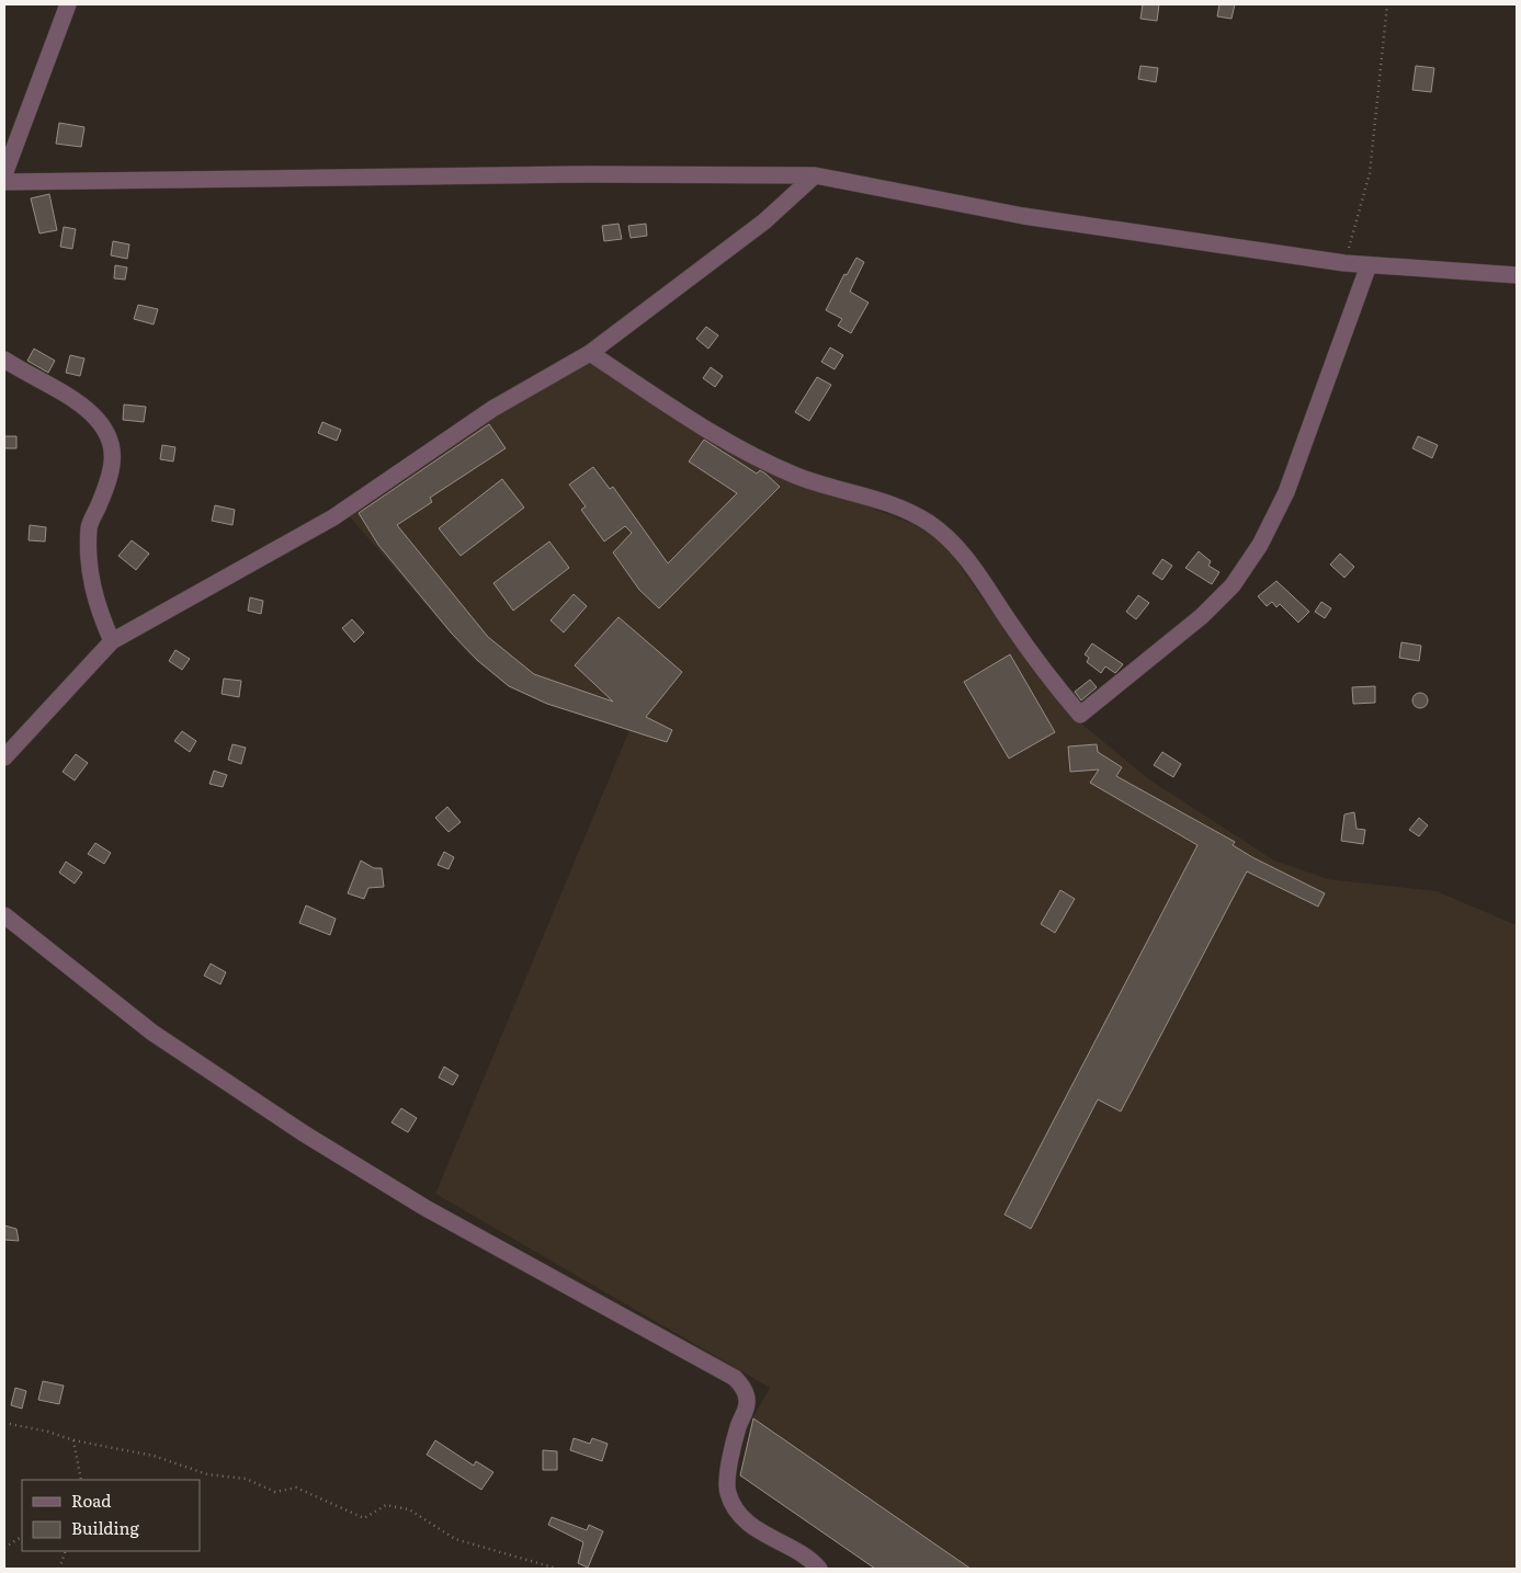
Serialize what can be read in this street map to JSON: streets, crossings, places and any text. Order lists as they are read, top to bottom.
{
  "legend": ["Road", "Building"]
}
